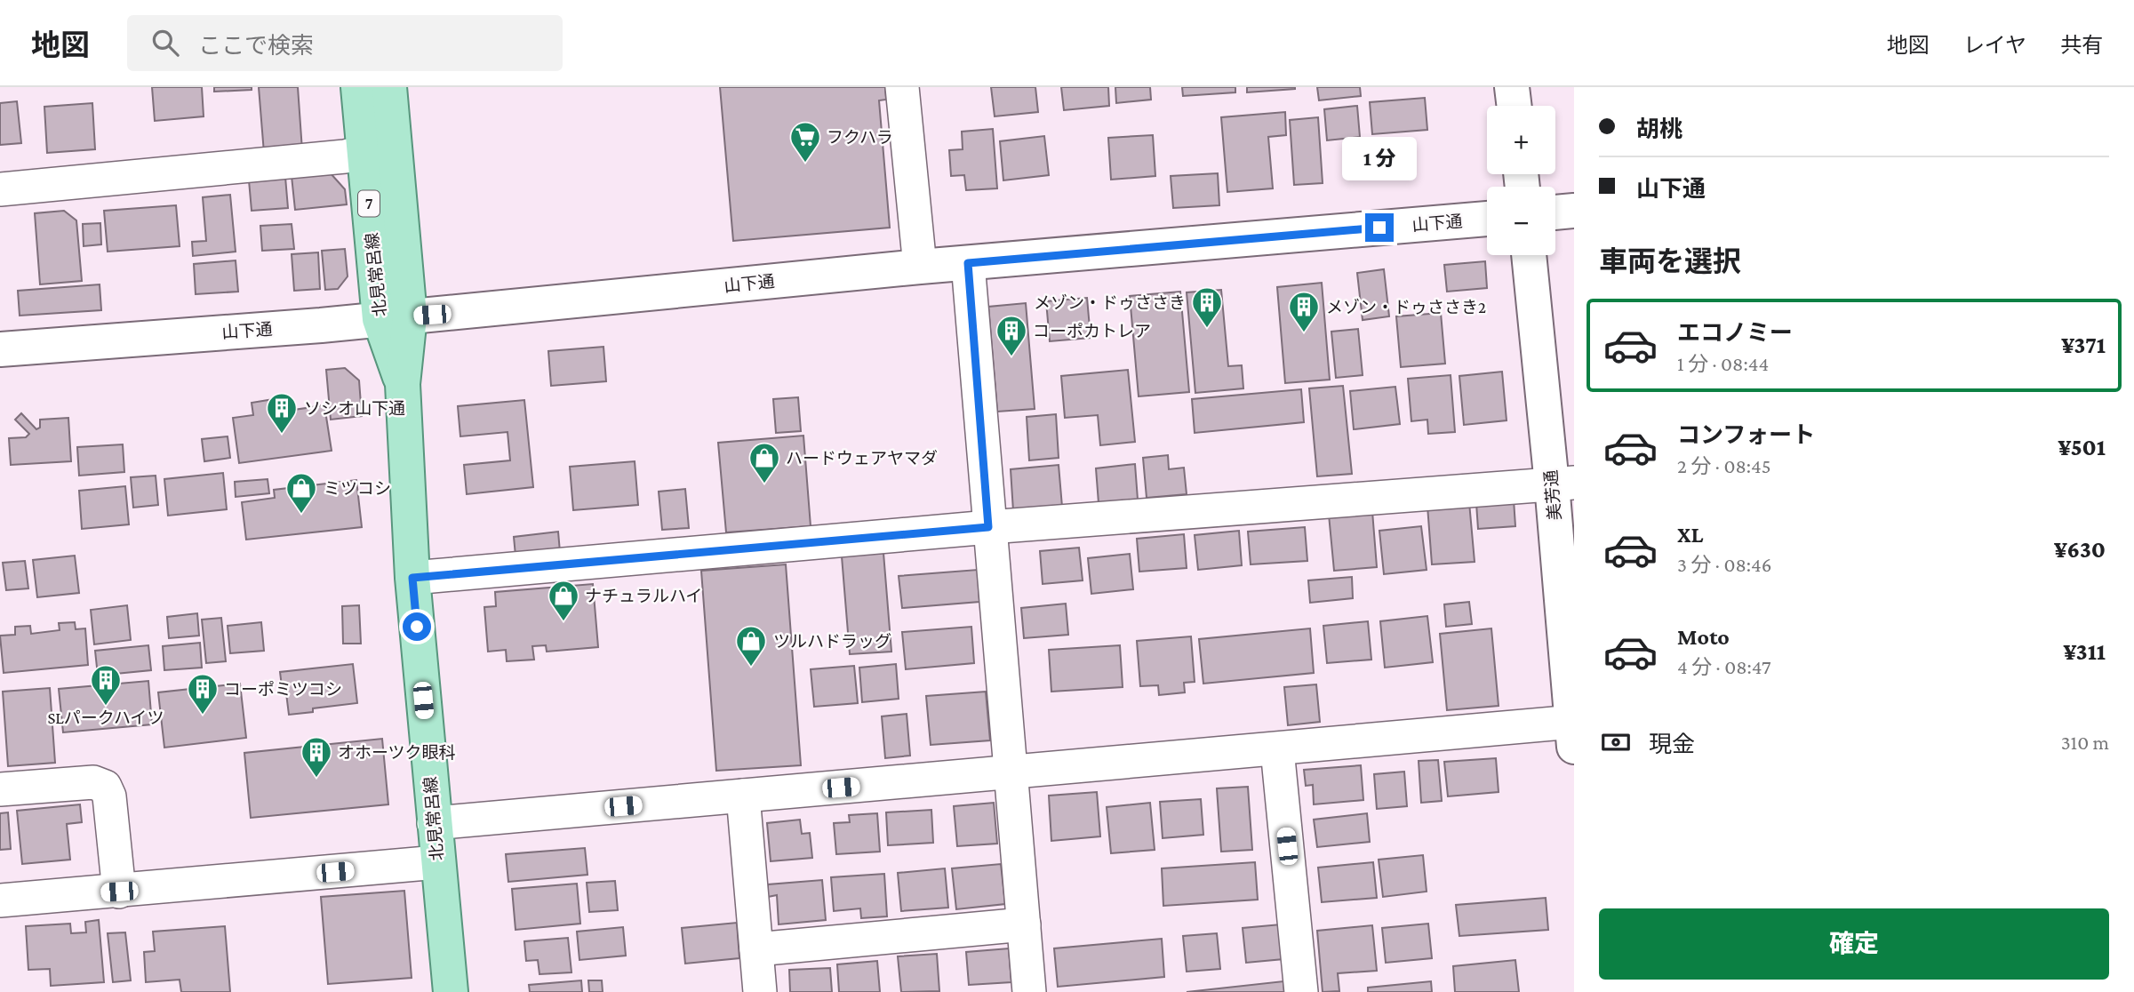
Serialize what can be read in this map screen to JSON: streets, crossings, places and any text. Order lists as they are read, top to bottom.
{
  "streets": {
    "main road": ["7", "北見常呂線"],
    "street": ["山下通", "美芳通"]
  },
  "crossings": [
    ["山下通", "北見常呂線"]
  ],
  "places": {
    "supermarket": ["フクハラ"],
    "building": [
      "メゾン・ドゥささき",
      "メゾン・ドゥささき2",
      "コーポカトレア",
      "ソシオ山下通",
      "SLパークハイツ",
      "コーポミツコシ",
      "オホーツク眼科"
    ],
    "shop": [
      "ハードウェアヤマダ",
      "ミツコシ",
      "ナチュラルハイ",
      "ツルハドラッグ"
    ]
  },
  "page": {
    "header": "地図",
    "search": "ここで検索",
    "nav": ["地図", "レイヤ", "共有"],
    "banner": ["胡桃", "山下通"],
    "map_buttons": ["+", "−"],
    "bubble": "1 分",
    "heading": "車両を選択",
    "list": [
      {
        "name": "エコノミー",
        "note": "1 分 · 08:44",
        "value": "¥371"
      },
      {
        "name": "コンフォート",
        "note": "2 分 · 08:45",
        "value": "¥501"
      },
      {
        "name": "XL",
        "note": "3 分 · 08:46",
        "value": "¥630"
      },
      {
        "name": "Moto",
        "note": "4 分 · 08:47",
        "value": "¥311"
      }
    ],
    "pay": ["現金", "310 m"],
    "buttons": "確定"
  }
}
